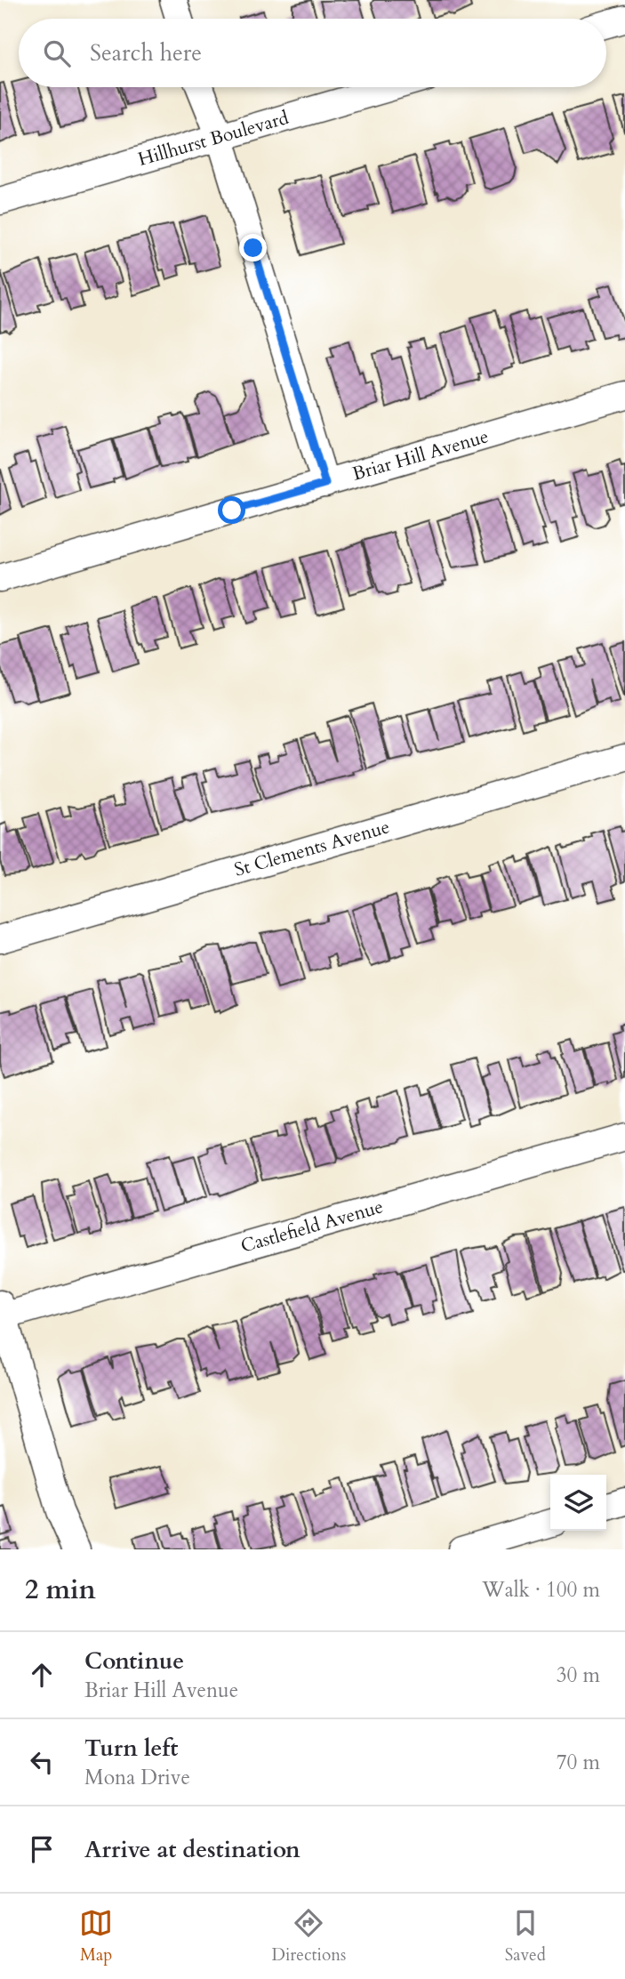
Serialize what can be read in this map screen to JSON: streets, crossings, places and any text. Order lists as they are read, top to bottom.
{
  "streets": {
    "street": [
      "Hillhurst Boulevard",
      "Briar Hill Avenue",
      "St Clements Avenue",
      "Castlefield Avenue"
    ]
  },
  "page": {
    "search": "Search here",
    "heading": ["2 min", "Walk · 100 m"],
    "list": [
      ["Continue", "Briar Hill Avenue", "30 m"],
      ["Turn left", "Mona Drive", "70 m"],
      "Arrive at destination"
    ],
    "nav": ["Map", "Directions", "Saved"]
  }
}
